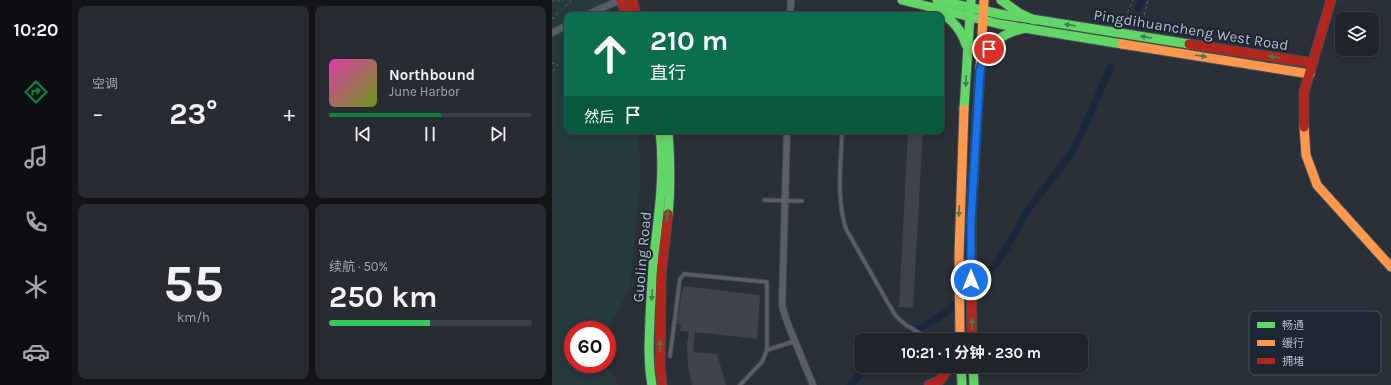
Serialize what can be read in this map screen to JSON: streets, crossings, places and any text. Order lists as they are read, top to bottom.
{
  "streets": {
    "main road": ["Pingdihuancheng West Road", "Guoling Road"]
  },
  "legend": ["畅通", "缓行", "拥堵"],
  "page": {
    "tabs": "10:20",
    "tile": [
      "空调",
      ["55", "km/h"],
      ["续航 · 50%", "250 km"]
    ],
    "turn": ["210 m", "直行"],
    "song": ["Northbound", "June Harbor"],
    "then": "然后",
    "heat": ["−", "23°", "+"],
    "limit": "60",
    "trip": "10:21 · 1 分钟 · 230 m"
  }
}
